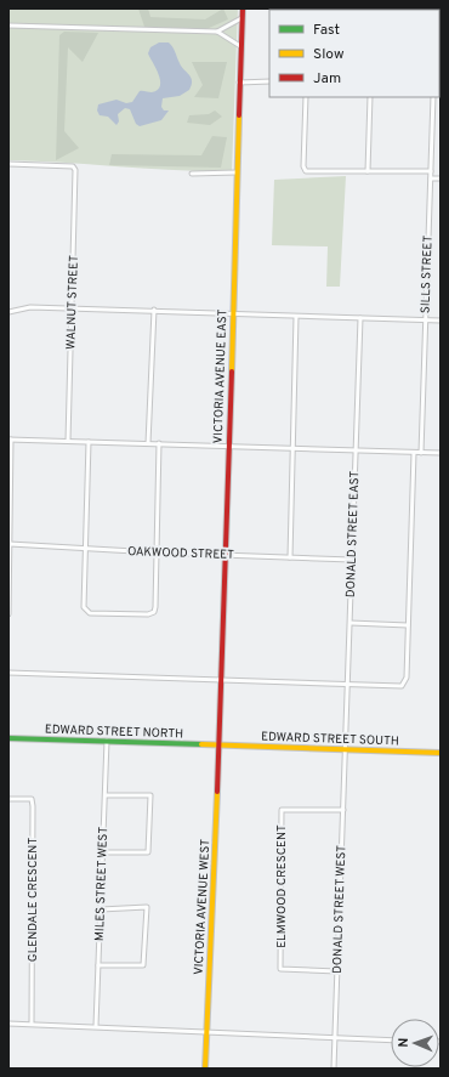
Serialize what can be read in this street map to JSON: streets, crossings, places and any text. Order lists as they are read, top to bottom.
{
  "streets": {
    "street": [
      "SILLS STREET",
      "WALNUT STREET",
      "VICTORIA AVENUE EAST",
      "DONALD STREET EAST",
      "OAKWOOD STREET",
      "EDWARD STREET NORTH",
      "EDWARD STREET SOUTH",
      "MILES STREET WEST",
      "ELMWOOD CRESCENT",
      "GLENDALE CRESCENT",
      "VICTORIA AVENUE WEST",
      "DONALD STREET WEST"
    ]
  },
  "crossings": [
    ["VICTORIA AVENUE EAST", "OAKWOOD STREET"],
    ["VICTORIA AVENUE EAST", "EDWARD STREET NORTH"],
    ["VICTORIA AVENUE EAST", "EDWARD STREET SOUTH"],
    ["VICTORIA AVENUE EAST", "VICTORIA AVENUE WEST"],
    ["DONALD STREET EAST", "OAKWOOD STREET"],
    ["DONALD STREET EAST", "EDWARD STREET SOUTH"],
    ["DONALD STREET EAST", "DONALD STREET WEST"],
    ["EDWARD STREET NORTH", "EDWARD STREET SOUTH"],
    ["EDWARD STREET NORTH", "MILES STREET WEST"],
    ["EDWARD STREET NORTH", "VICTORIA AVENUE WEST"],
    ["EDWARD STREET SOUTH", "VICTORIA AVENUE WEST"],
    ["EDWARD STREET SOUTH", "DONALD STREET WEST"],
    ["ELMWOOD CRESCENT", "DONALD STREET WEST"]
  ],
  "legend": ["Fast", "Slow", "Jam"],
  "north": "left"
}
